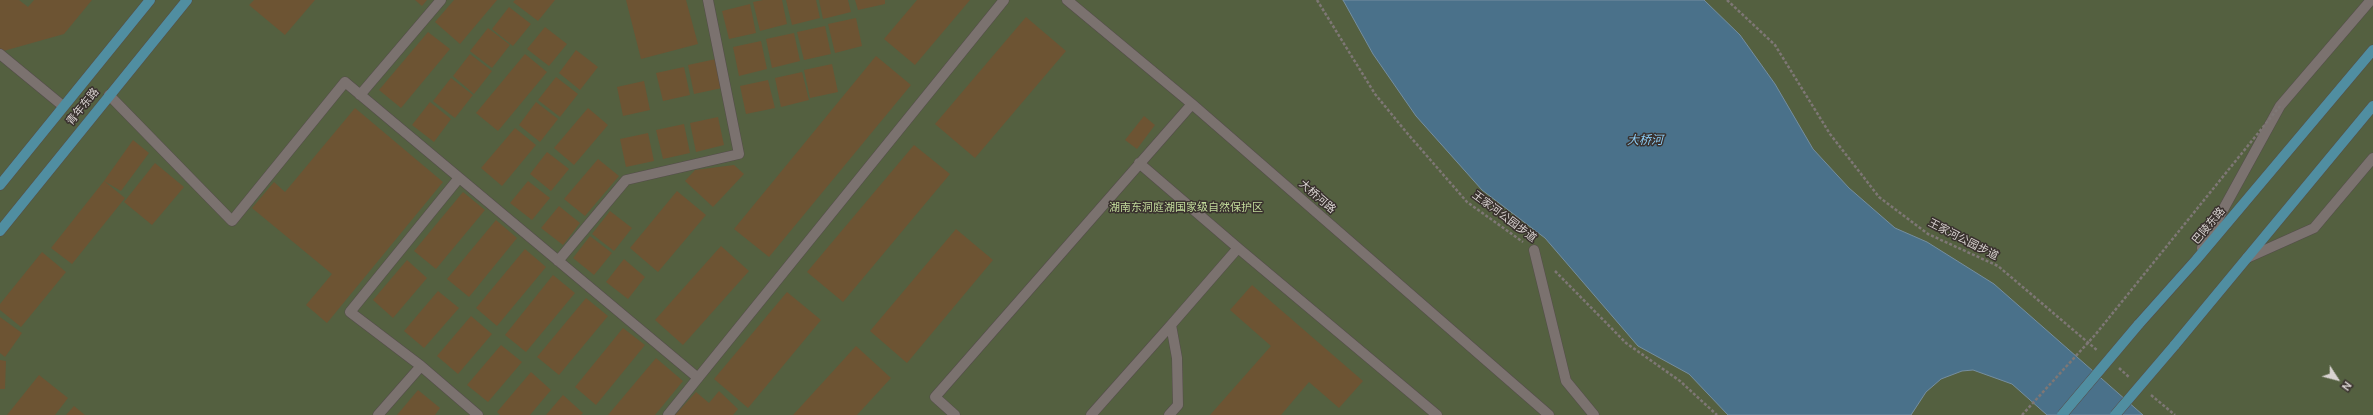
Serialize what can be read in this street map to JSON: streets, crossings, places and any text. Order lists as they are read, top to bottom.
{
  "streets": {
    "main road": ["青年东路", "巴陵东路"],
    "street": ["大桥河路"],
    "path": ["王家河公园步道"]
  },
  "water": ["大桥河"],
  "parks": ["湖南东洞庭湖国家级自然保护区"],
  "north": "bottom right"
}
